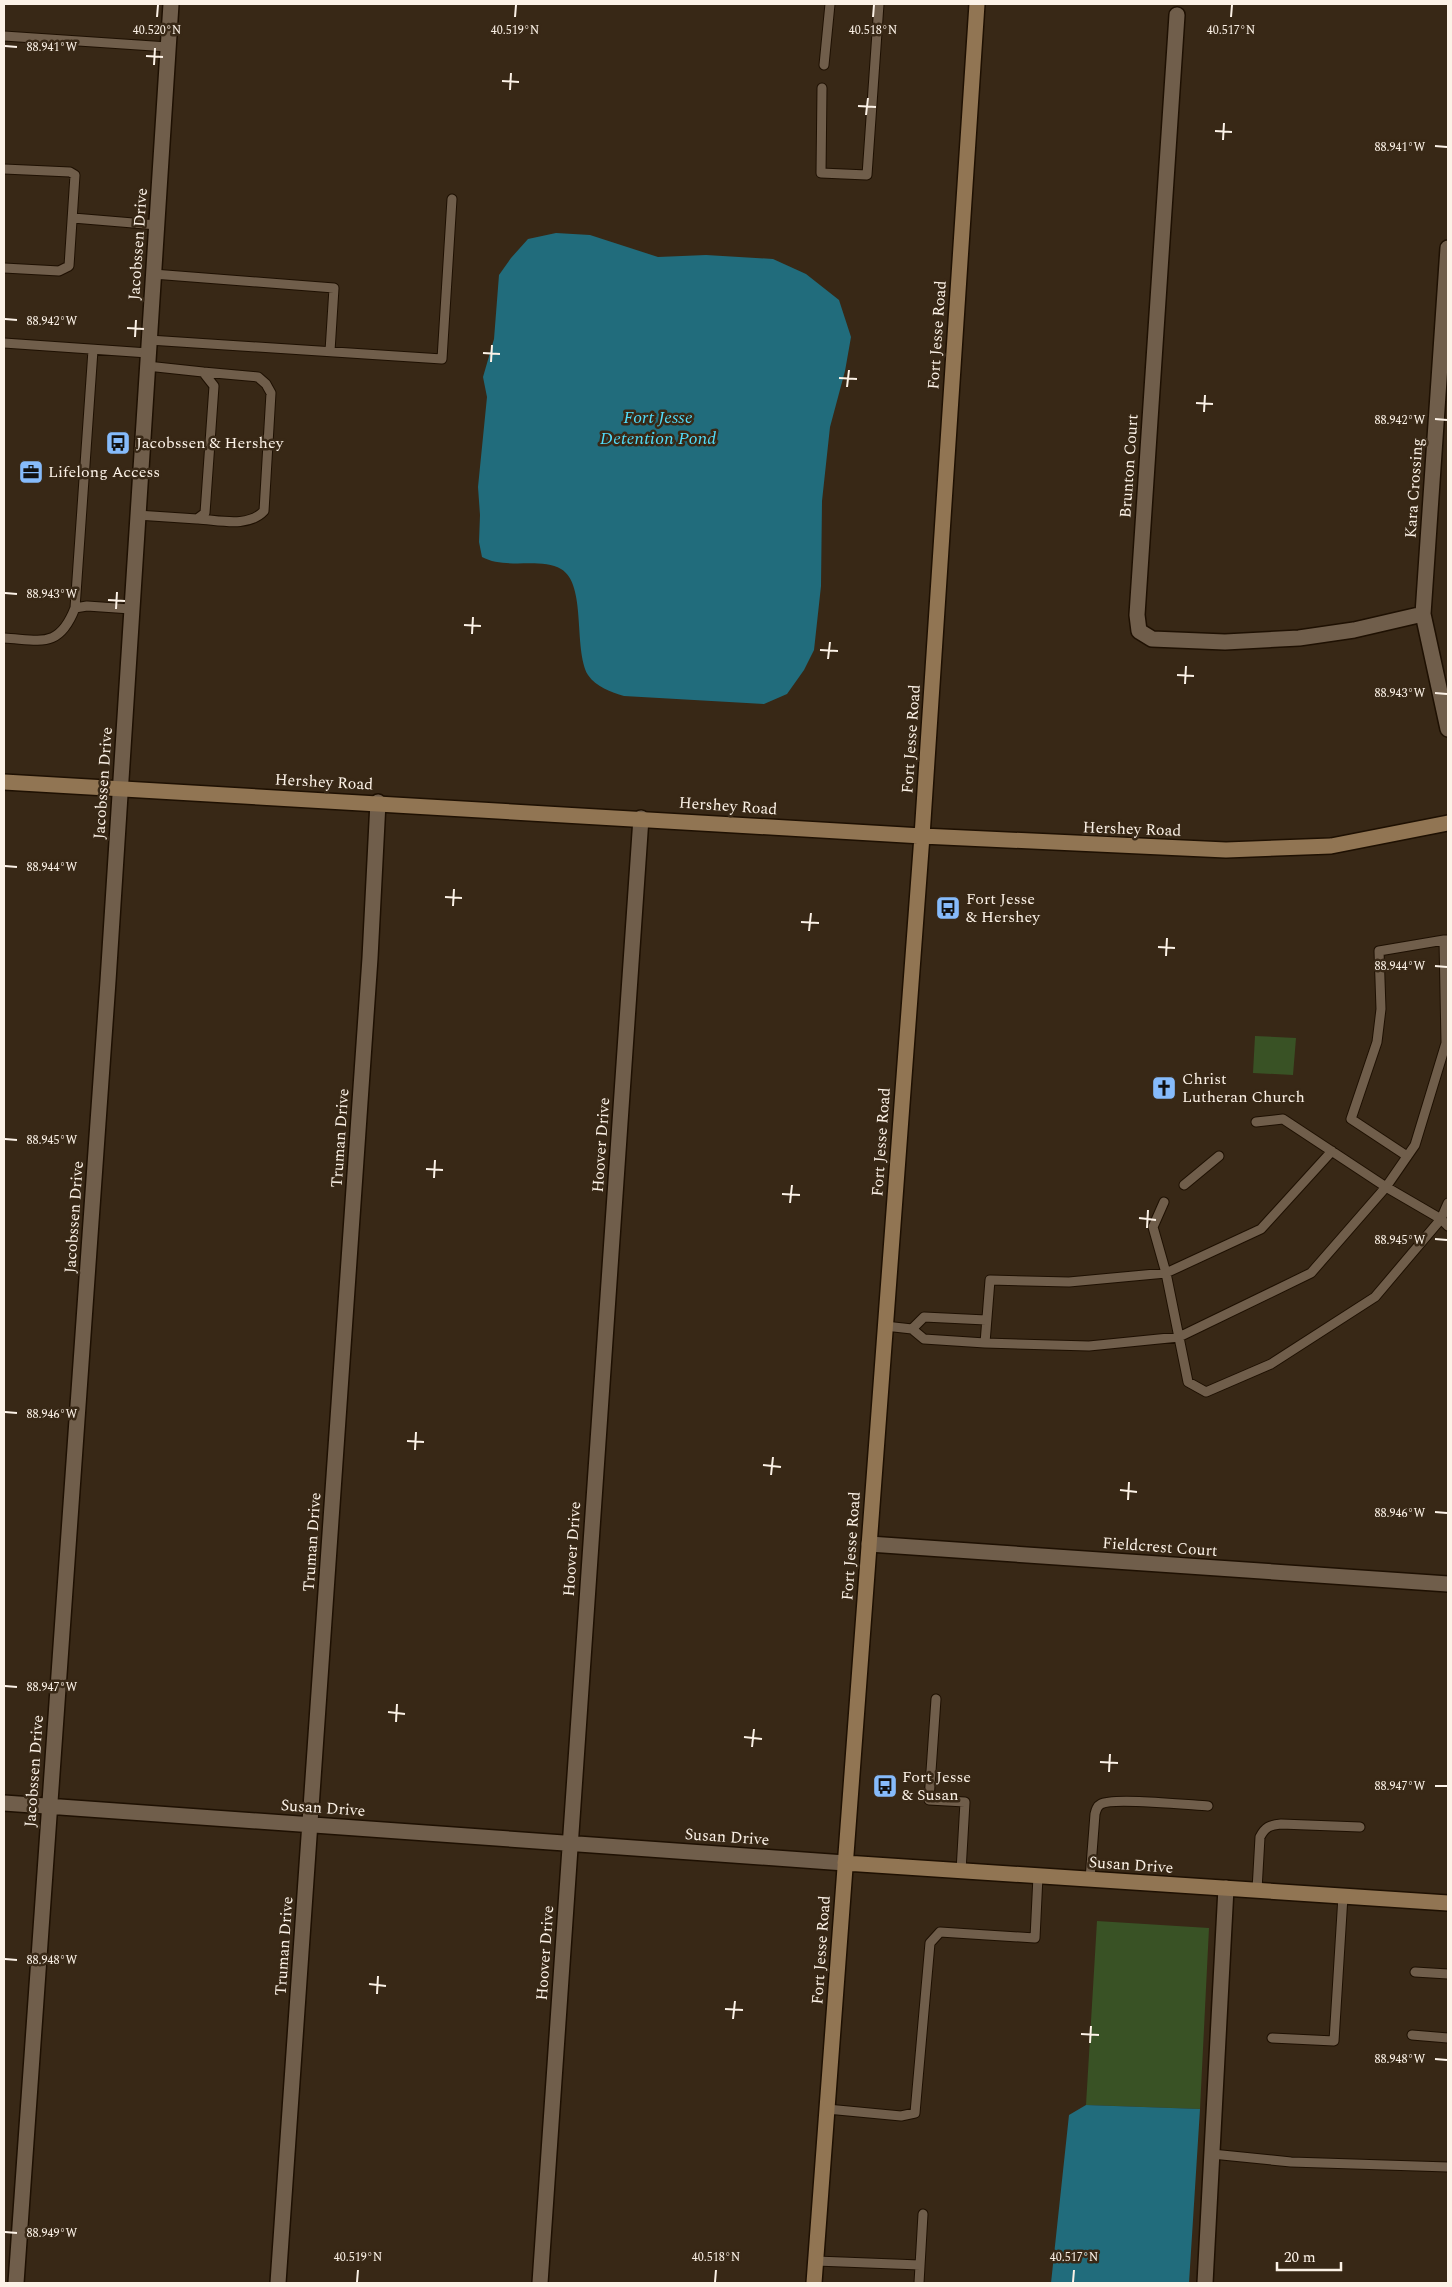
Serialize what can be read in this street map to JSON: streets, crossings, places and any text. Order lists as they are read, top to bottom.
{
  "streets": {
    "main road": ["Fort Jesse Road", "Hershey Road", "Susan Drive"],
    "street": [
      "Jacobssen Drive",
      "Brunton Court",
      "Kara Crossing",
      "Truman Drive",
      "Hoover Drive",
      "Fieldcrest Court"
    ]
  },
  "crossings": [
    ["Jacobssen Drive", "Hershey Road"],
    ["Jacobssen Drive", "Susan Drive"],
    ["Fort Jesse Road", "Hershey Road"],
    ["Fort Jesse Road", "Fieldcrest Court"],
    ["Fort Jesse Road", "Susan Drive"],
    ["Brunton Court", "Kara Crossing"],
    ["Hershey Road", "Truman Drive"],
    ["Hershey Road", "Hoover Drive"],
    ["Truman Drive", "Susan Drive"],
    ["Hoover Drive", "Susan Drive"]
  ],
  "water": ["Fort Jesse Detention Pond"],
  "places": {
    "bus stop": ["Jacobssen & Hershey", "Fort Jesse & Hershey", "Fort Jesse & Susan"],
    "office": ["Lifelong Access"],
    "church": ["Christ Lutheran Church"]
  },
  "scale_bar": "20 m",
  "coordinates": [
    "40.520°N",
    "40.519°N",
    "40.518°N",
    "40.517°N",
    "88.941°W",
    "88.942°W",
    "88.943°W",
    "88.944°W",
    "88.945°W",
    "88.946°W",
    "88.947°W",
    "88.948°W",
    "88.949°W"
  ]
}
